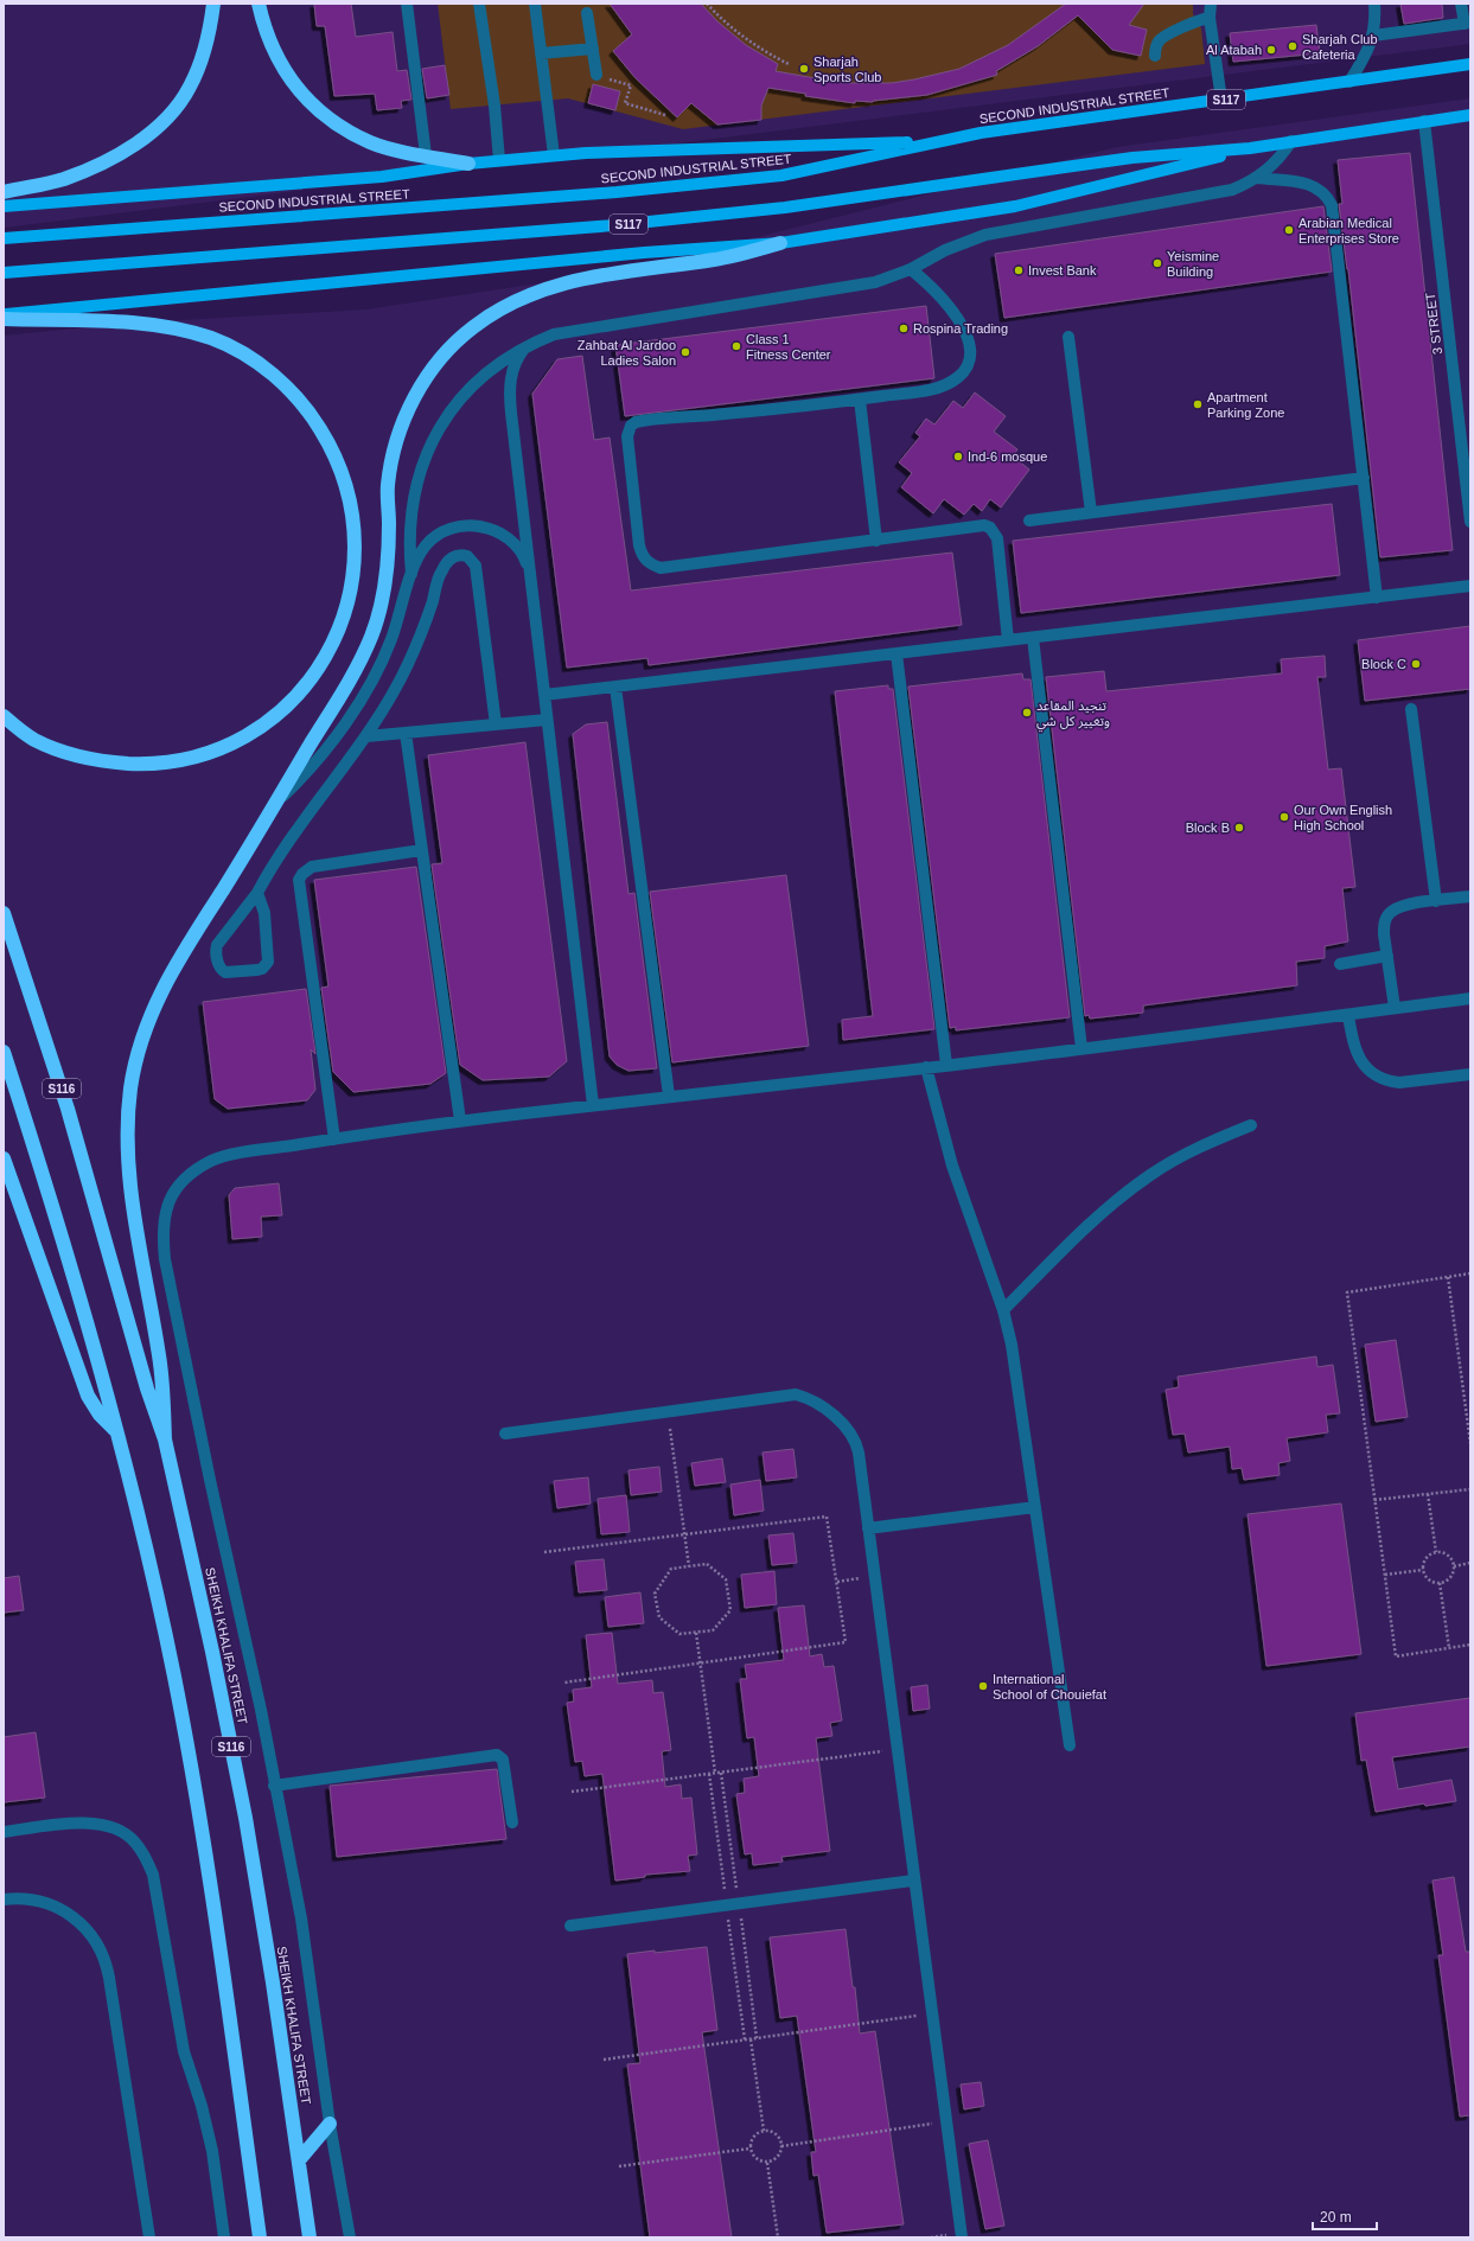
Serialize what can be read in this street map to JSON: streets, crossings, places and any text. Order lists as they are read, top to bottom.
{
  "streets": {
    "highway": ["S116", "SHEIKH KHALIFA STREET"],
    "main road": ["S117", "SECOND INDUSTRIAL STREET"],
    "street": ["3 STREET"]
  },
  "crossings": [
    ["S117", "3 STREET"]
  ],
  "places": [
    "Sharjah Club Cafeteria",
    "Al Atabah",
    "Sharjah Sports Club",
    "Arabian Medical Enterprises Store",
    "Yeismine Building",
    "Invest Bank",
    "Rospina Trading",
    "Class 1 Fitness Center",
    "Zahbat Al Jardoo Ladies Salon",
    "Apartment Parking Zone",
    "Ind-6 mosque",
    "Block C",
    "تنجيد المقاعد وتغيير كل شي",
    "Our Own English High School",
    "Block B",
    "International School of Chouiefat"
  ],
  "scale_bar": "20 m"
}
